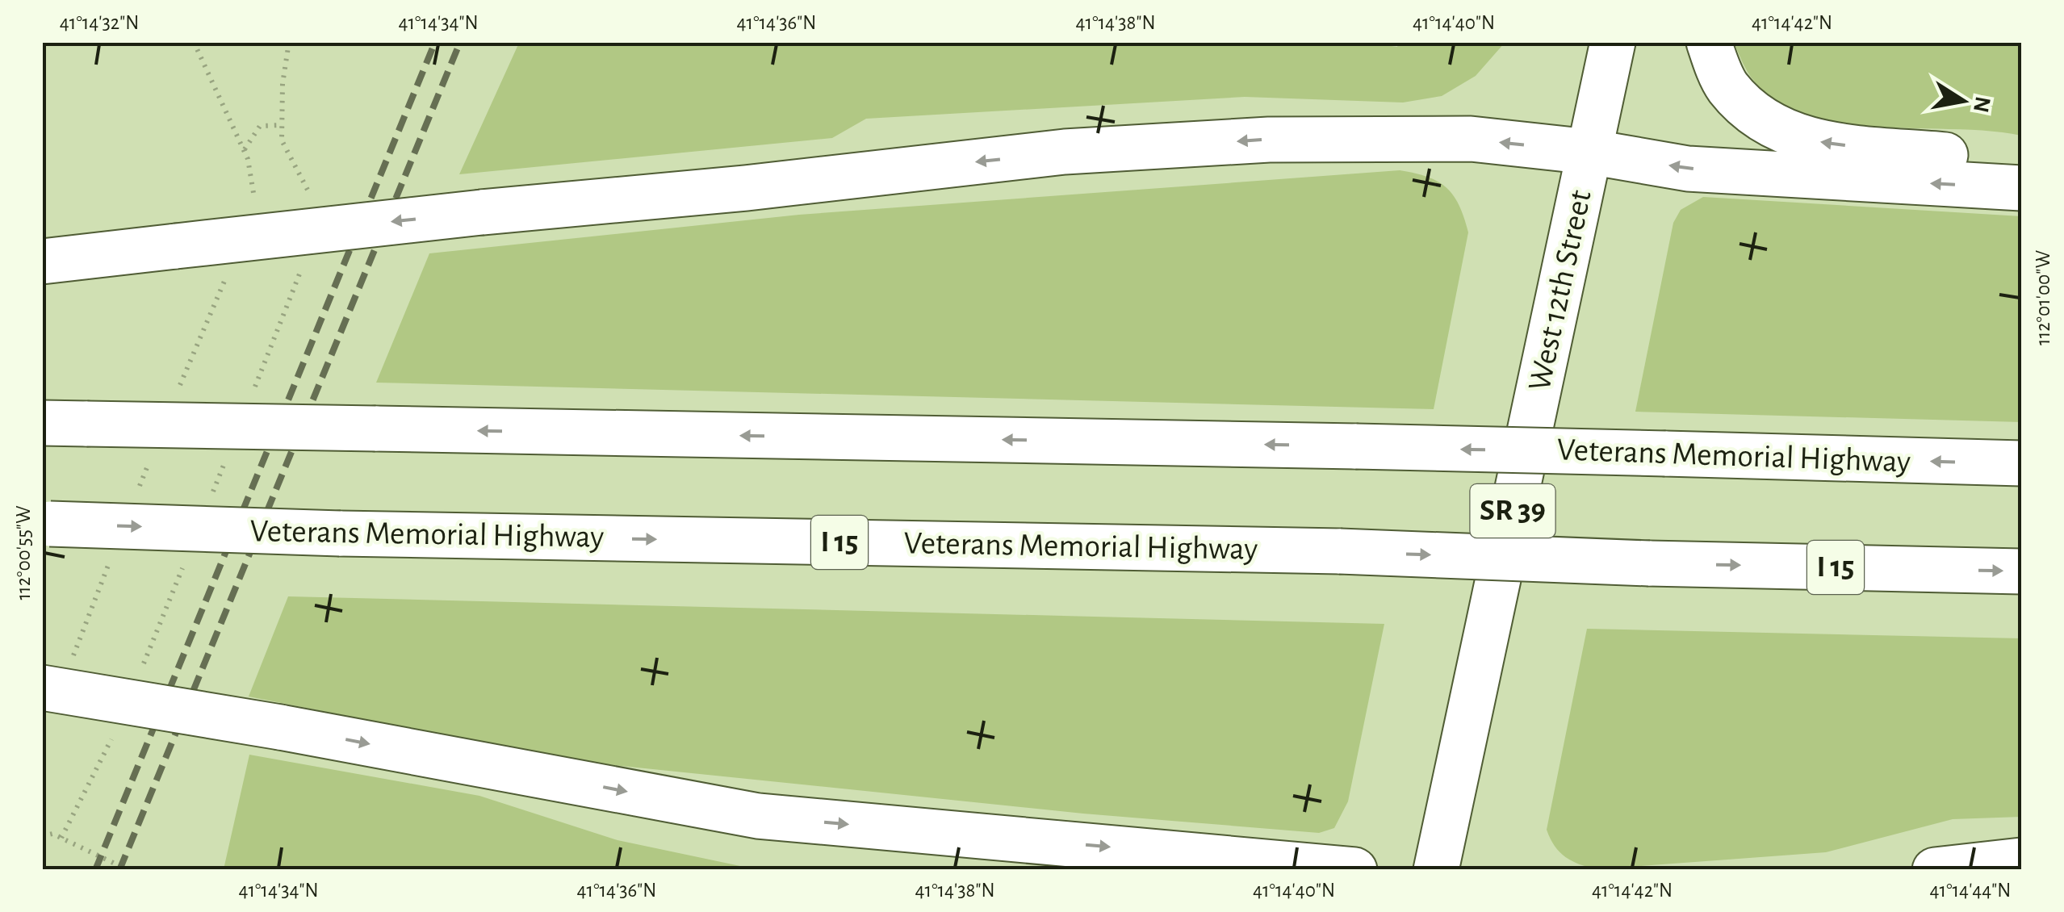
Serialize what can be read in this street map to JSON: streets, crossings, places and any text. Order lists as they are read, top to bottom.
{
  "streets": {
    "main road": [
      "West 12th Street",
      "Veterans Memorial Highway",
      "SR 39",
      "I 15"
    ]
  },
  "north": "right",
  "coordinates": [
    "41°14'32\"N",
    "41°14'34\"N",
    "41°14'36\"N",
    "41°14'38\"N",
    "41°14'40\"N",
    "41°14'42\"N",
    "112°01'00\"W",
    "112°00'55\"W",
    "41°14'44\"N"
  ]
}
